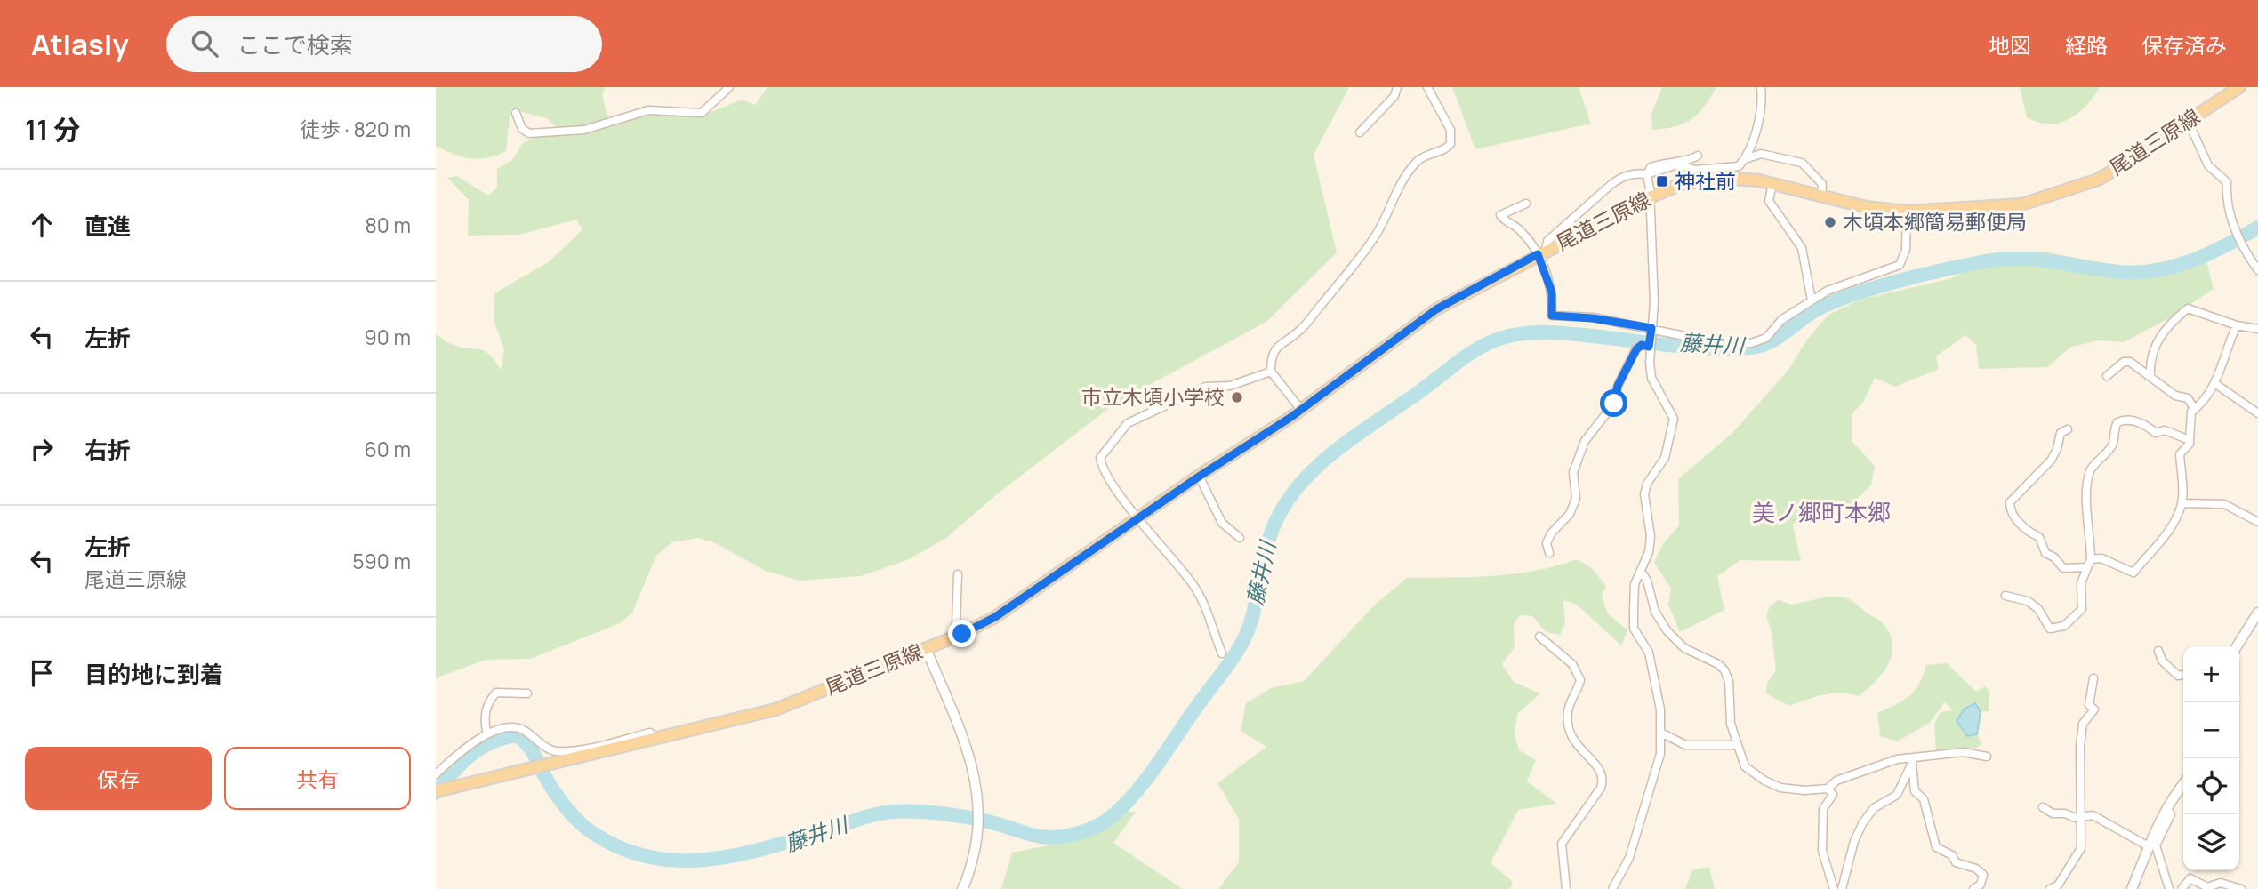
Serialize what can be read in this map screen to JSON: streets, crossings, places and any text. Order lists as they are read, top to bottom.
{
  "streets": {
    "main road": ["尾道三原線"]
  },
  "districts": ["美ノ郷町本郷"],
  "water": ["藤井川"],
  "places": {
    "transit": ["神社前"],
    "other": ["木頃本郷簡易郵便局", "市立木頃小学校"]
  },
  "page": {
    "header": "Atlasly",
    "search": "ここで検索",
    "nav": ["地図", "経路", "保存済み"],
    "heading": ["11 分", "徒歩 · 820 m"],
    "list": [
      ["直進", "80 m"],
      ["左折", "90 m"],
      ["右折", "60 m"],
      ["左折", "尾道三原線", "590 m"],
      "目的地に到着"
    ],
    "map_buttons": ["+", "−"],
    "buttons": ["保存", "共有"]
  }
}
